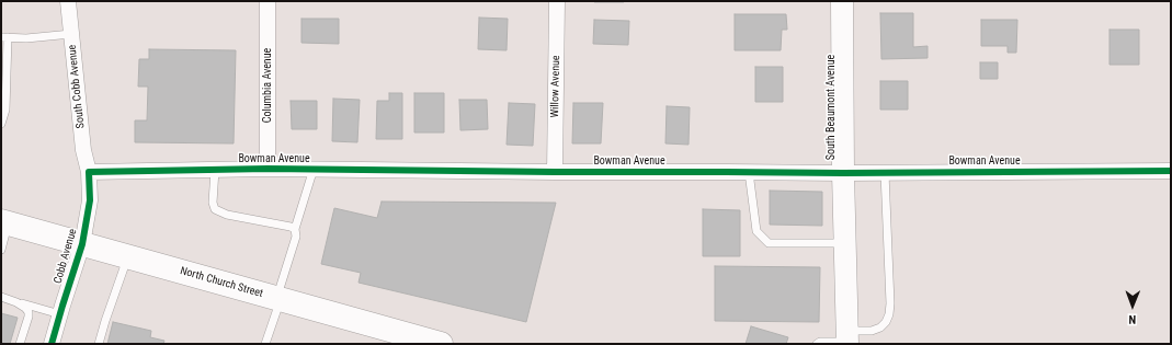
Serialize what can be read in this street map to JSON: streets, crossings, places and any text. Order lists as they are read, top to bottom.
{
  "streets": {
    "main road": ["North Church Street"],
    "street": [
      "Columbia Avenue",
      "South Cobb Avenue",
      "Willow Avenue",
      "South Beaumont Avenue",
      "Bowman Avenue",
      "Cobb Avenue"
    ]
  },
  "crossings": [
    ["Columbia Avenue", "Bowman Avenue"],
    ["South Cobb Avenue", "Bowman Avenue"],
    ["South Cobb Avenue", "Cobb Avenue"],
    ["Willow Avenue", "Bowman Avenue"],
    ["South Beaumont Avenue", "Bowman Avenue"],
    ["Bowman Avenue", "Cobb Avenue"],
    ["Cobb Avenue", "North Church Street"]
  ],
  "north": "bottom"
}
